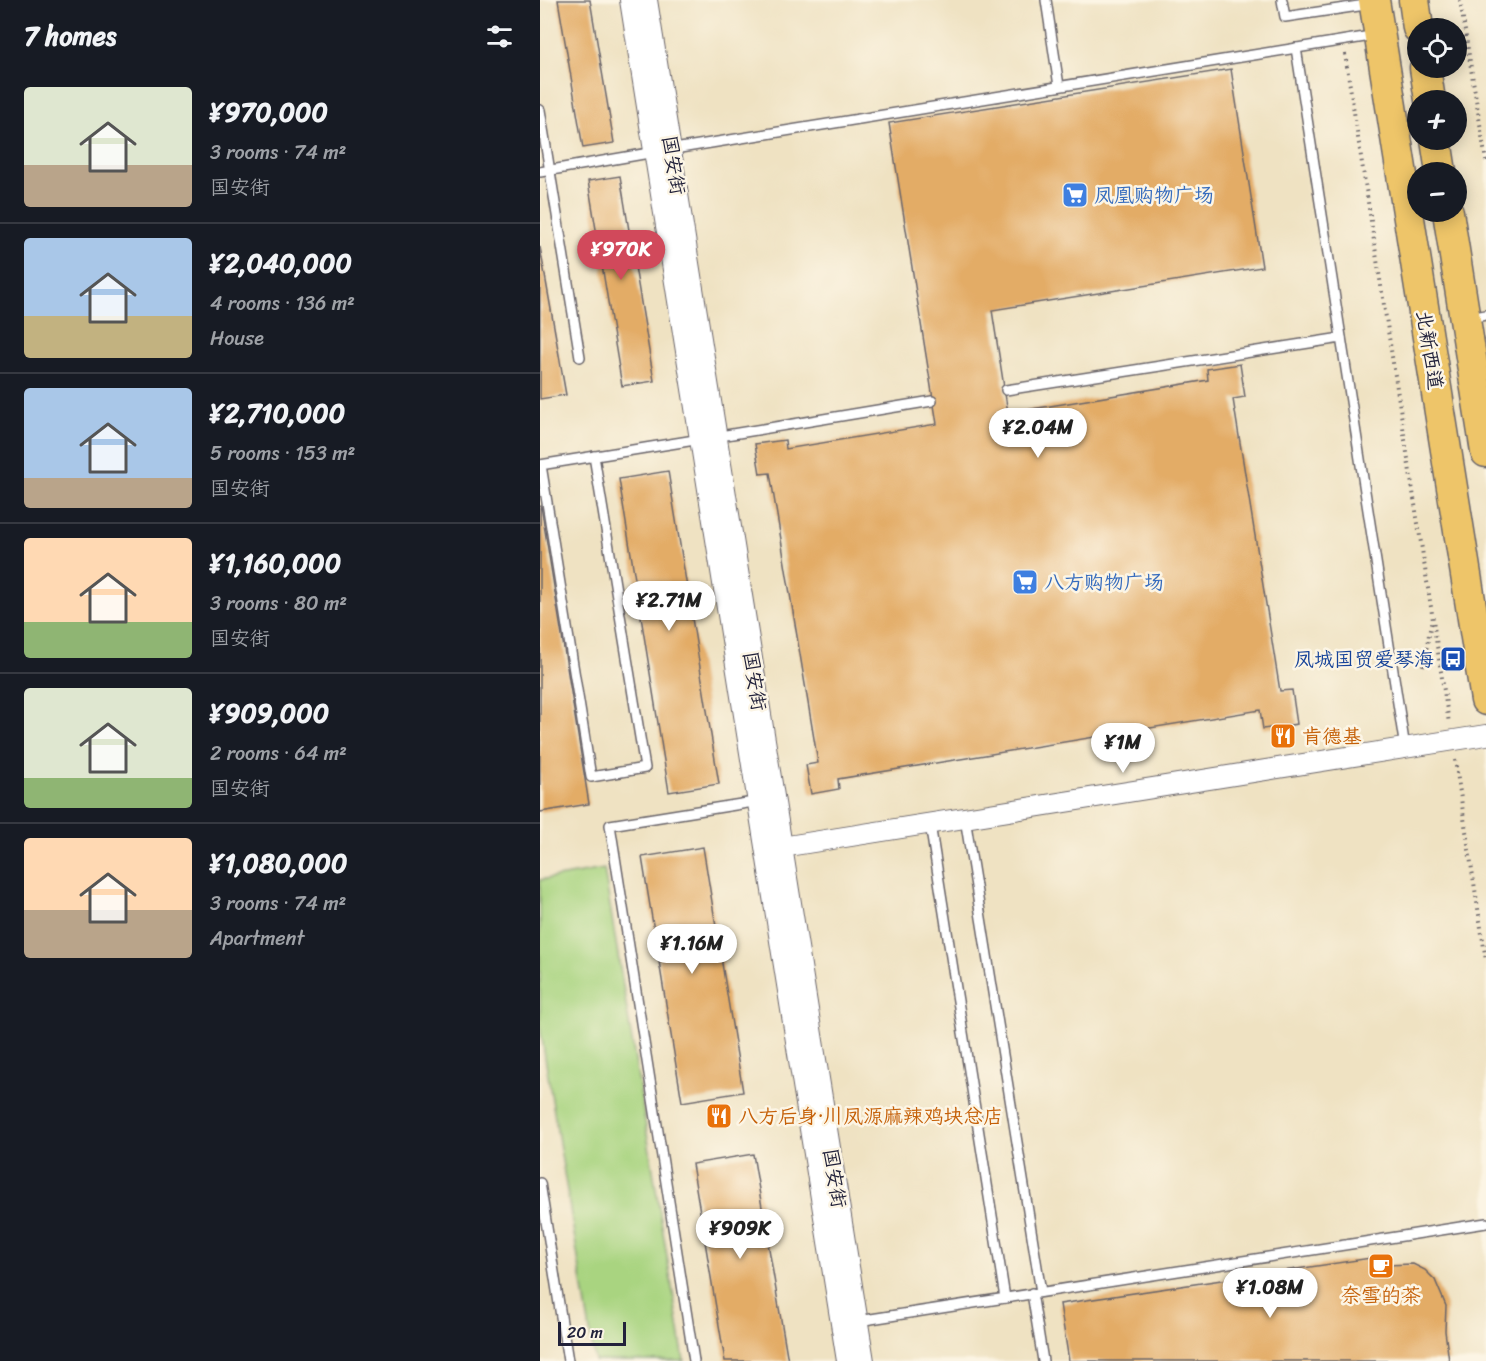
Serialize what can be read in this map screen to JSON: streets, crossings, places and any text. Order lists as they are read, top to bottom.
{
  "streets": {
    "main road": ["北新西道"],
    "street": ["国安街"]
  },
  "places": {
    "supermarket": ["凤凰购物广场", "八方购物广场"],
    "bus stop": ["凤城国贸爱琴海"],
    "restaurant": ["肯德基", "八方后身·川凤源麻辣鸡块总店"],
    "cafe": ["奈雪的茶"]
  },
  "scale_bar": "20 m",
  "page": {
    "heading": "7 homes",
    "map_buttons": ["+", "−"],
    "list": [
      {
        "name": "¥970,000",
        "note": "3 rooms · 74 m² · 国安街"
      },
      {
        "name": "¥2,040,000",
        "note": "4 rooms · 136 m² · House"
      },
      {
        "name": "¥2,710,000",
        "note": "5 rooms · 153 m² · 国安街"
      },
      {
        "name": "¥1,160,000",
        "note": "3 rooms · 80 m² · 国安街"
      },
      {
        "name": "¥909,000",
        "note": "2 rooms · 64 m² · 国安街"
      },
      {
        "name": "¥1,080,000",
        "note": "3 rooms · 74 m² · Apartment"
      }
    ],
    "price": [
      "¥970K",
      "¥2.04M",
      "¥2.71M",
      "¥1M",
      "¥1.16M",
      "¥909K",
      "¥1.08M"
    ],
    "scale": "20 m"
  }
}
